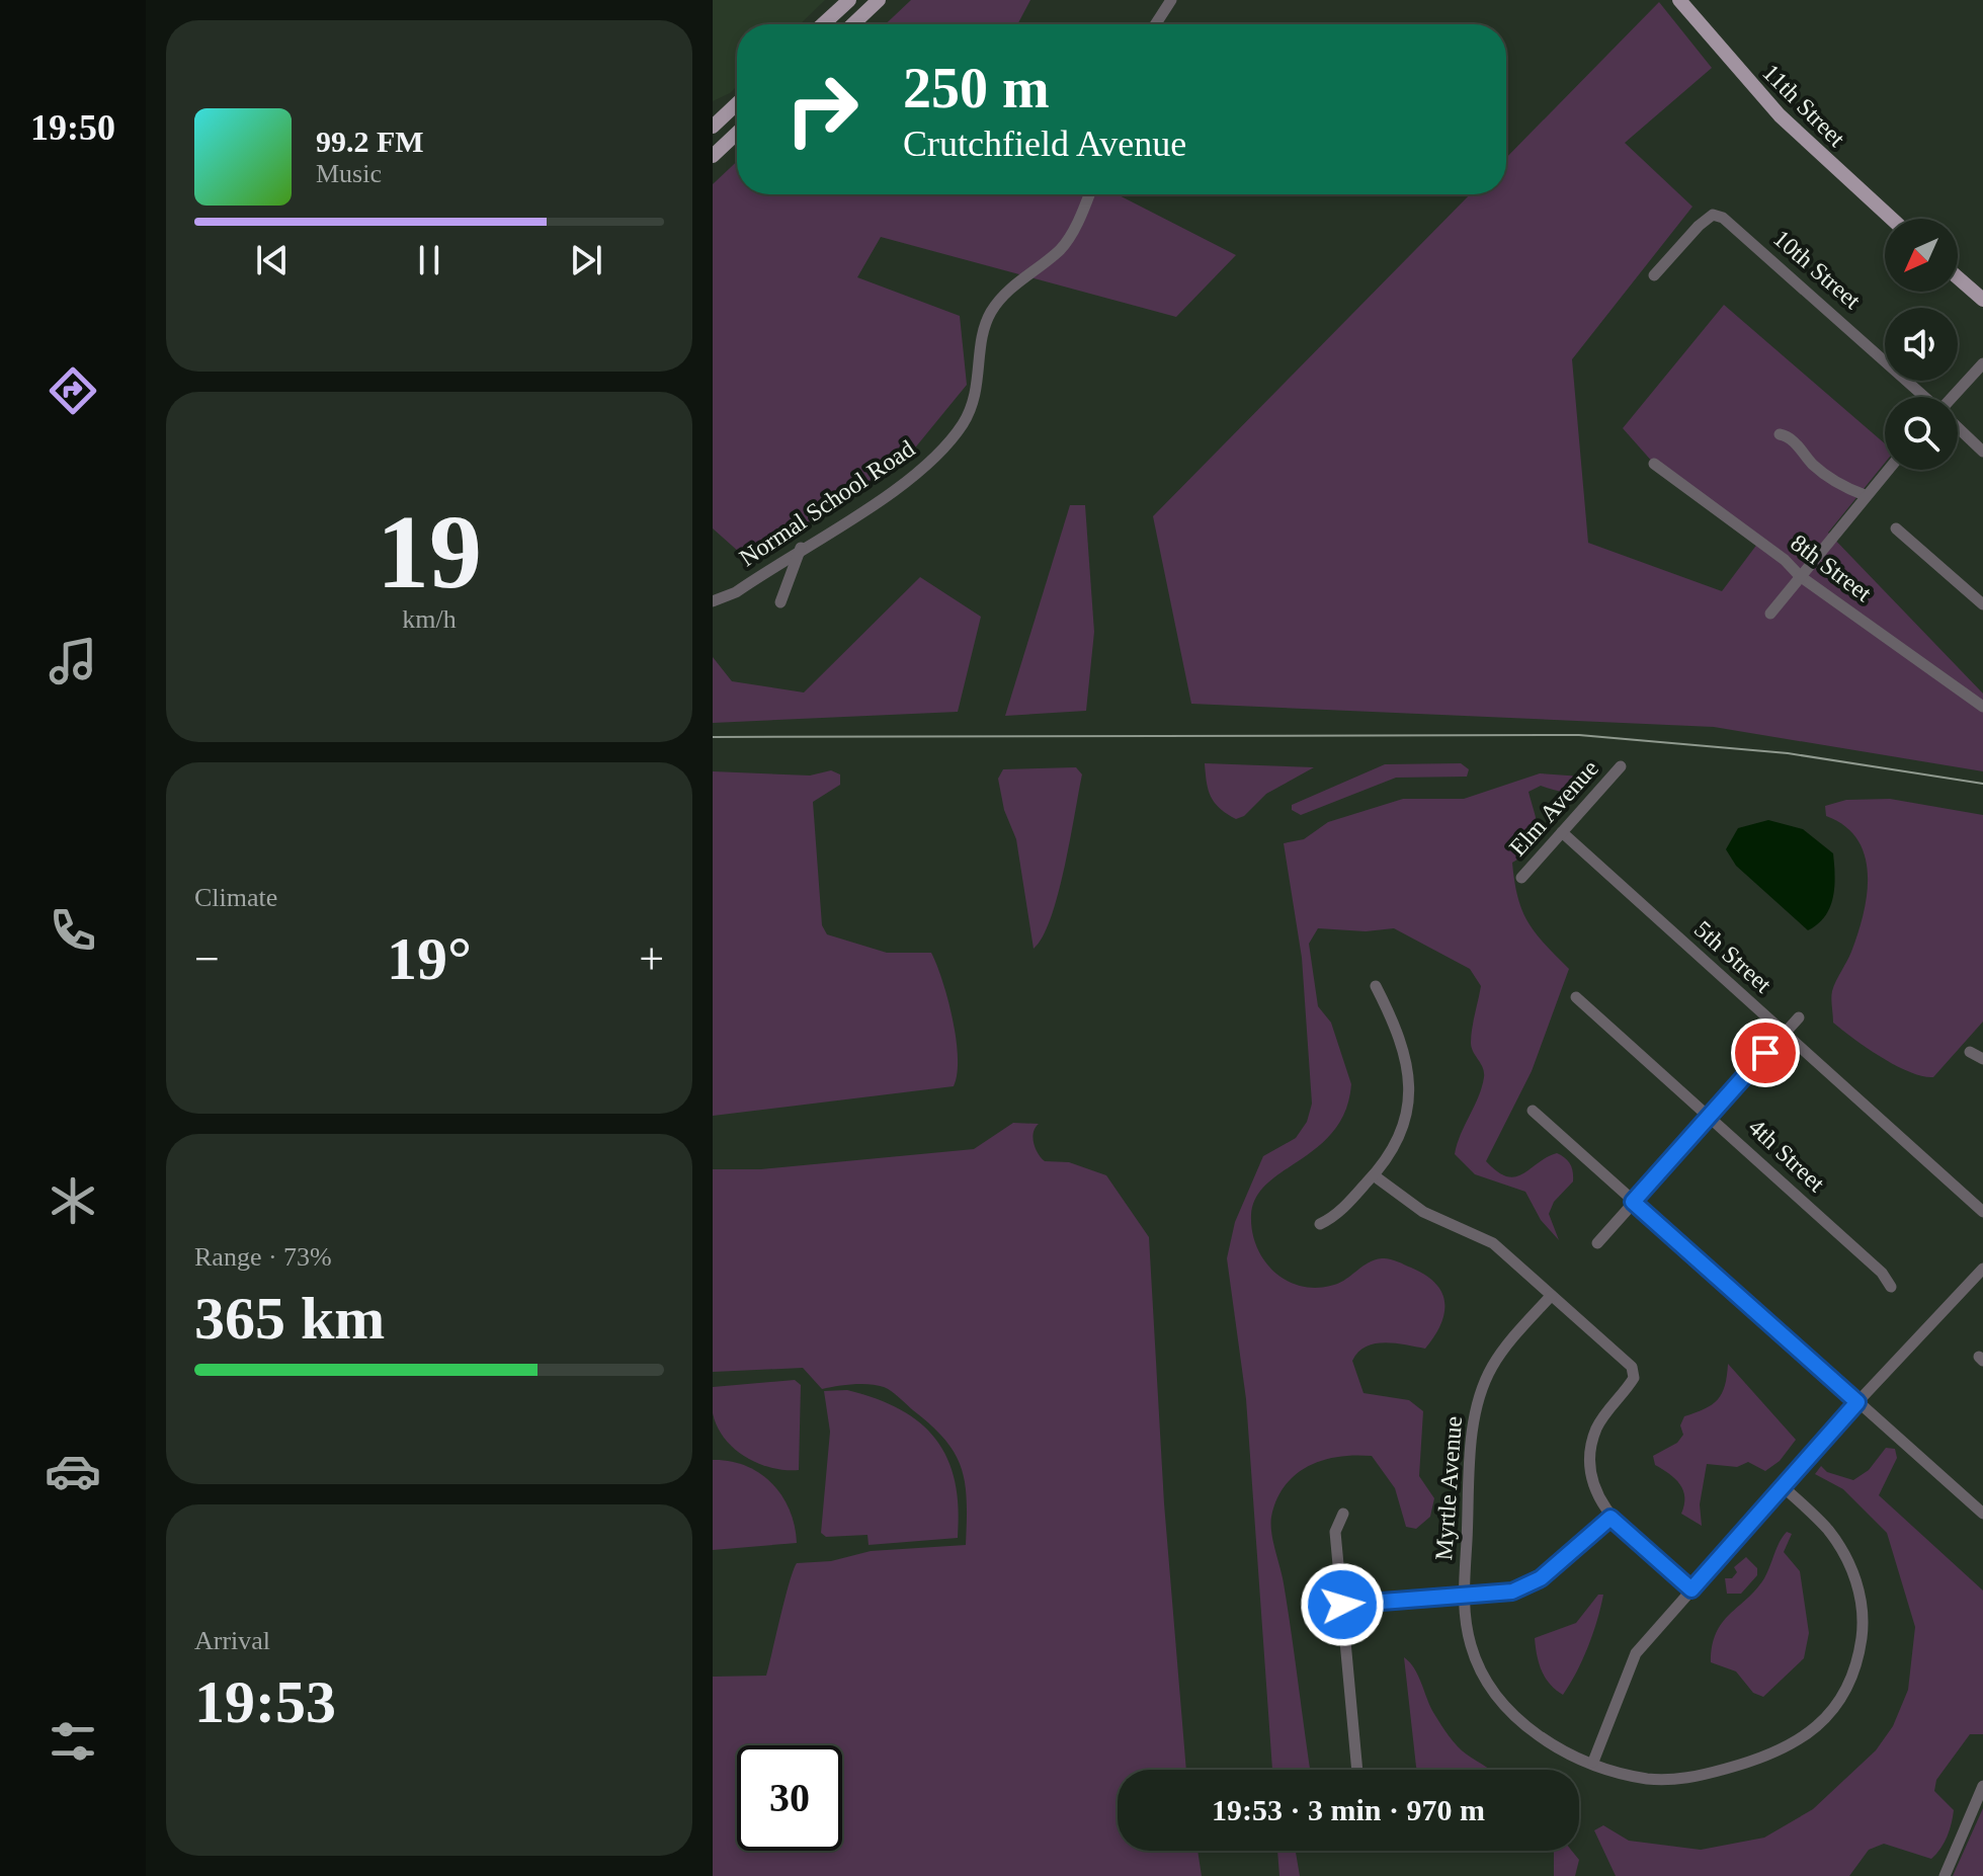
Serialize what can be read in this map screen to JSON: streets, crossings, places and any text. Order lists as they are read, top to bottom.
{
  "streets": {
    "main road": ["11th Street"],
    "street": [
      "10th Street",
      "Normal School Road",
      "8th Street",
      "Elm Avenue",
      "5th Street",
      "4th Street",
      "Myrtle Avenue"
    ]
  },
  "crossings": [
    ["Elm Avenue", "5th Street"]
  ],
  "north": "bottom left",
  "page": {
    "tabs": "19:50",
    "turn": ["250 m", "Crutchfield Avenue"],
    "song": ["99.2 FM", "Music"],
    "tile": [
      ["19", "km/h"],
      "Climate",
      ["Range · 73%", "365 km"],
      ["Arrival", "19:53"]
    ],
    "heat": ["−", "19°", "+"],
    "limit": "30",
    "trip": "19:53 · 3 min · 970 m"
  }
}
